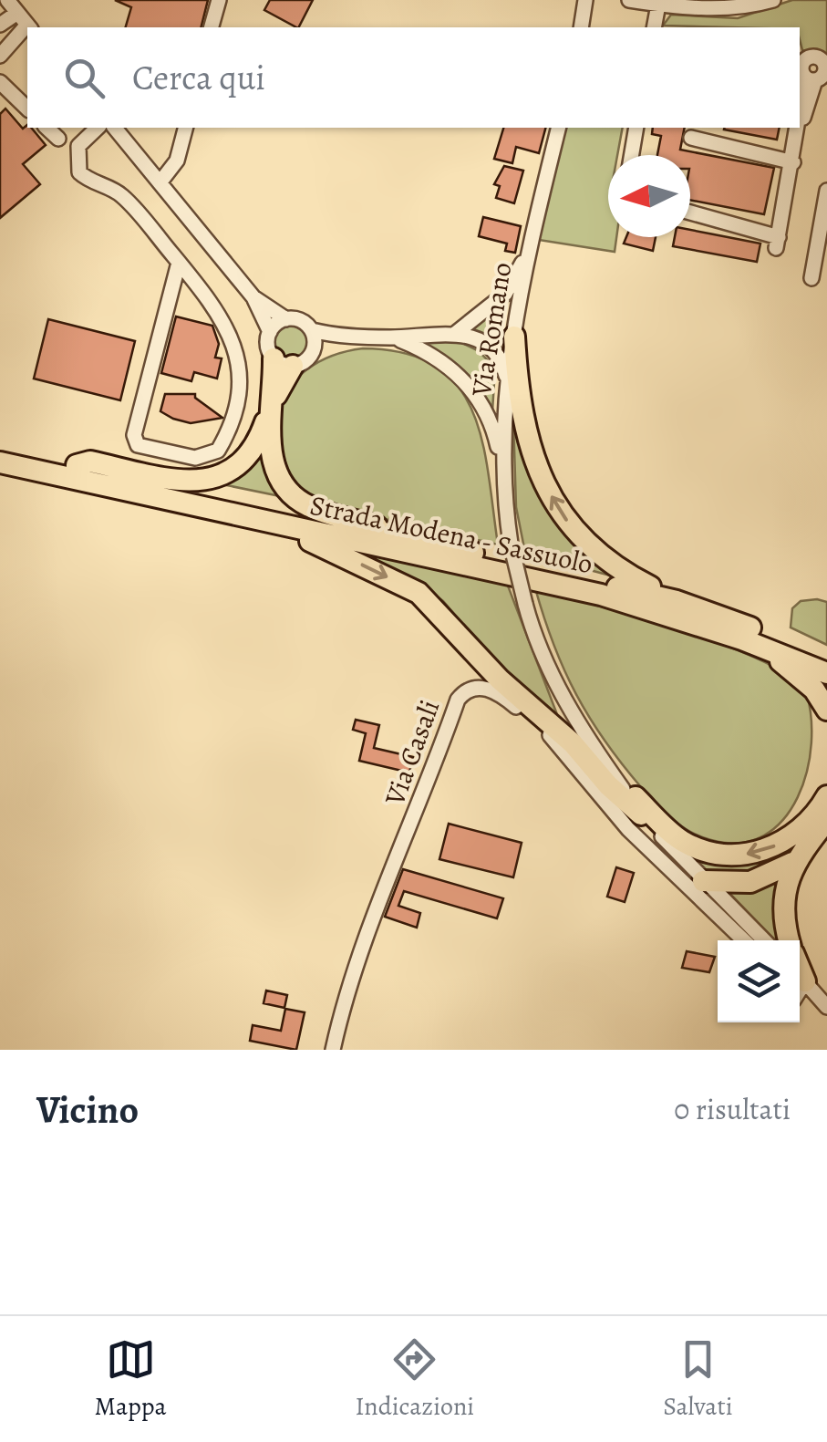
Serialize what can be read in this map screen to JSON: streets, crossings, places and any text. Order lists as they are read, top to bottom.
{
  "streets": {
    "highway": ["Strada Modena - Sassuolo"],
    "street": ["Via Romano", "Via Casali"]
  },
  "north": "left",
  "page": {
    "search": "Cerca qui",
    "heading": ["Vicino", "0 risultati"],
    "nav": ["Mappa", "Indicazioni", "Salvati"]
  }
}
